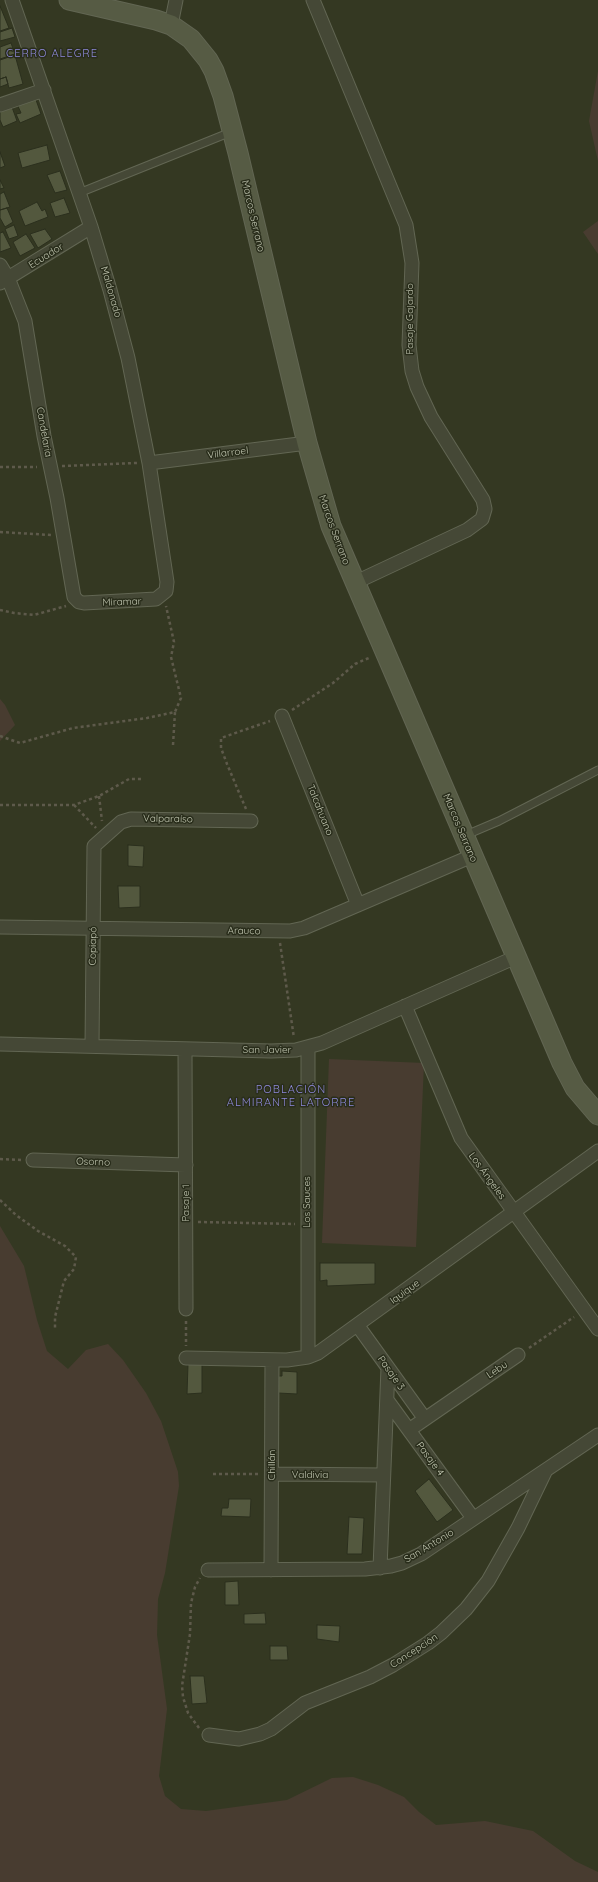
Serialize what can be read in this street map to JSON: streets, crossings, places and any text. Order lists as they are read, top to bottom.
{
  "streets": {
    "street": [
      "Marcos Serrano",
      "Ecuador",
      "Maldonado",
      "Pasaje Gajardo",
      "Candelaria",
      "Villarroel",
      "Miramar",
      "Talcahuano",
      "Valparaíso",
      "Arauco",
      "Copiapó",
      "San Javier",
      "Osorno",
      "Los Ángeles",
      "Los Sauces",
      "Pasaje 1",
      "Iquique",
      "Lebu",
      "Pasaje 3",
      "Pasaje 4",
      "Chillán",
      "Valdivia",
      "San Antonio",
      "Concepción"
    ]
  },
  "crossings": [
    ["Marcos Serrano", "Pasaje Gajardo"],
    ["Marcos Serrano", "Villarroel"],
    ["Marcos Serrano", "Arauco"],
    ["Marcos Serrano", "San Javier"],
    ["Ecuador", "Maldonado"],
    ["Ecuador", "Candelaria"],
    ["Maldonado", "Villarroel"],
    ["Maldonado", "Miramar"],
    ["Candelaria", "Miramar"],
    ["Talcahuano", "Arauco"],
    ["Valparaíso", "Copiapó"],
    ["Arauco", "Copiapó"],
    ["Copiapó", "San Javier"],
    ["San Javier", "Los Ángeles"],
    ["San Javier", "Los Sauces"],
    ["San Javier", "Pasaje 1"],
    ["Osorno", "Pasaje 1"],
    ["Los Ángeles", "Iquique"],
    ["Los Ángeles", "Lebu"],
    ["Los Sauces", "Iquique"],
    ["Iquique", "Pasaje 3"],
    ["Iquique", "Chillán"],
    ["Lebu", "Pasaje 3"],
    ["Lebu", "Pasaje 4"],
    ["Pasaje 4", "San Antonio"],
    ["Chillán", "Valdivia"],
    ["Chillán", "San Antonio"],
    ["San Antonio", "Concepción"]
  ],
  "districts": ["CERRO ALEGRE", "POBLACIÓN ALMIRANTE LATORRE"]
}
